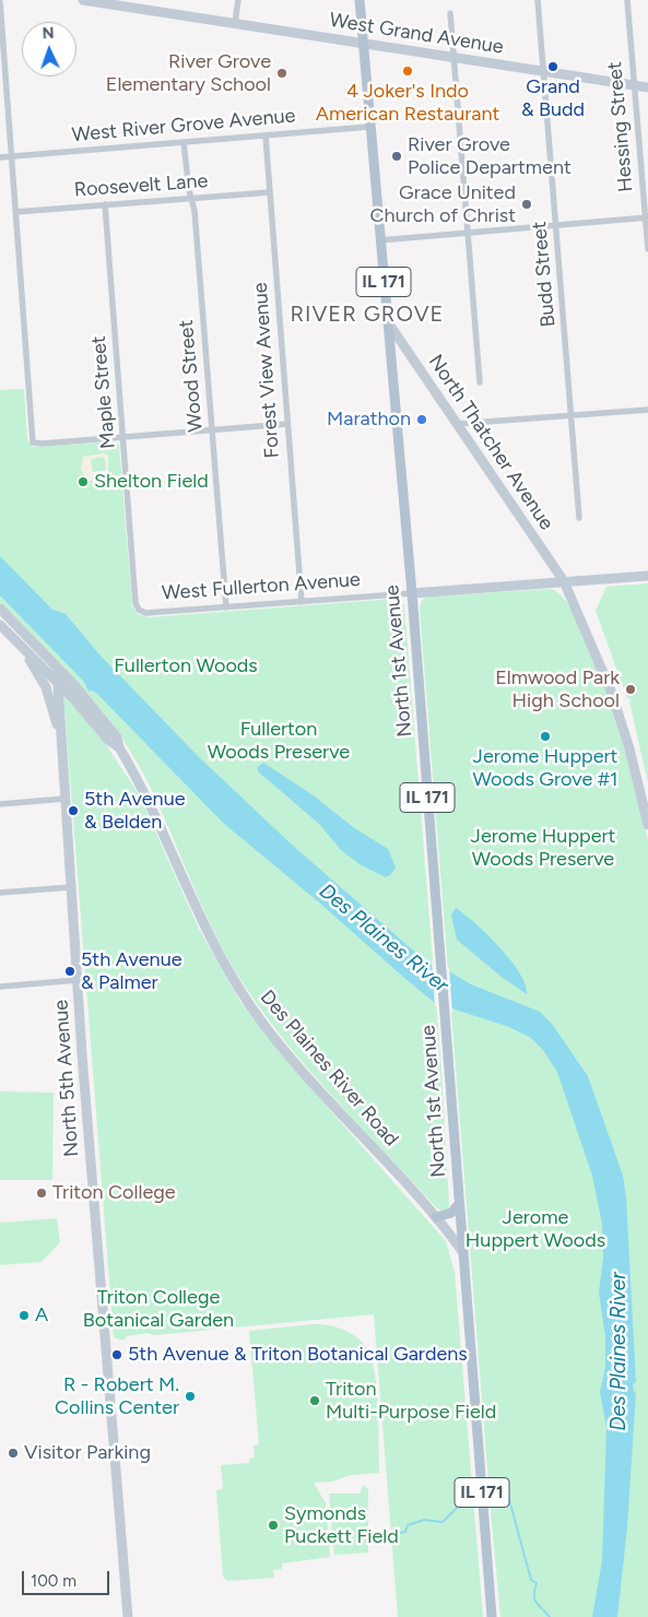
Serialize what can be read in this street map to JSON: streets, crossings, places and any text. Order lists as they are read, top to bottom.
{
  "streets": {
    "main road": ["IL 171", "North Thatcher Avenue", "North 1st Avenue"],
    "street": [
      "West Grand Avenue",
      "West River Grove Avenue",
      "Hessing Street",
      "Roosevelt Lane",
      "Budd Street",
      "Forest View Avenue",
      "Wood Street",
      "Maple Street",
      "West Fullerton Avenue",
      "Des Plaines River Road",
      "North 5th Avenue"
    ]
  },
  "crossings": [
    ["West Grand Avenue", "Hessing Street"],
    ["West Grand Avenue", "Budd Street"],
    ["West Grand Avenue", "North Thatcher Avenue"],
    ["West River Grove Avenue", "Forest View Avenue"],
    ["West River Grove Avenue", "Wood Street"],
    ["West River Grove Avenue", "North Thatcher Avenue"],
    ["Roosevelt Lane", "Forest View Avenue"],
    ["Roosevelt Lane", "Wood Street"],
    ["Roosevelt Lane", "Maple Street"],
    ["Forest View Avenue", "West Fullerton Avenue"],
    ["Wood Street", "West Fullerton Avenue"],
    ["Maple Street", "West Fullerton Avenue"],
    ["North Thatcher Avenue", "West Fullerton Avenue"],
    ["North Thatcher Avenue", "North 1st Avenue"],
    ["West Fullerton Avenue", "North 1st Avenue"],
    ["North 1st Avenue", "Des Plaines River Road"],
    ["Des Plaines River Road", "North 5th Avenue"]
  ],
  "districts": ["RIVER GROVE"],
  "water": ["Des Plaines River"],
  "parks": [
    "Fullerton Woods",
    "Fullerton Woods Preserve",
    "Jerome Huppert Woods Preserve",
    "Jerome Huppert Woods",
    "Triton College Botanical Garden"
  ],
  "places": [
    "Grand & Budd",
    "4 Joker's Indo American Restaurant",
    "River Grove Elementary School",
    "River Grove Police Department",
    "Grace United Church of Christ",
    "Marathon",
    "Shelton Field",
    "Elmwood Park High School",
    "Jerome Huppert Woods Grove #1",
    "5th Avenue & Belden",
    "5th Avenue & Palmer",
    "Triton College",
    "A",
    "5th Avenue & Triton Botanical Gardens",
    "R - Robert M. Collins Center",
    "Triton Multi-Purpose Field",
    "Visitor Parking",
    "Symonds Puckett Field"
  ],
  "scale_bar": "100 m",
  "north": "top"
}
